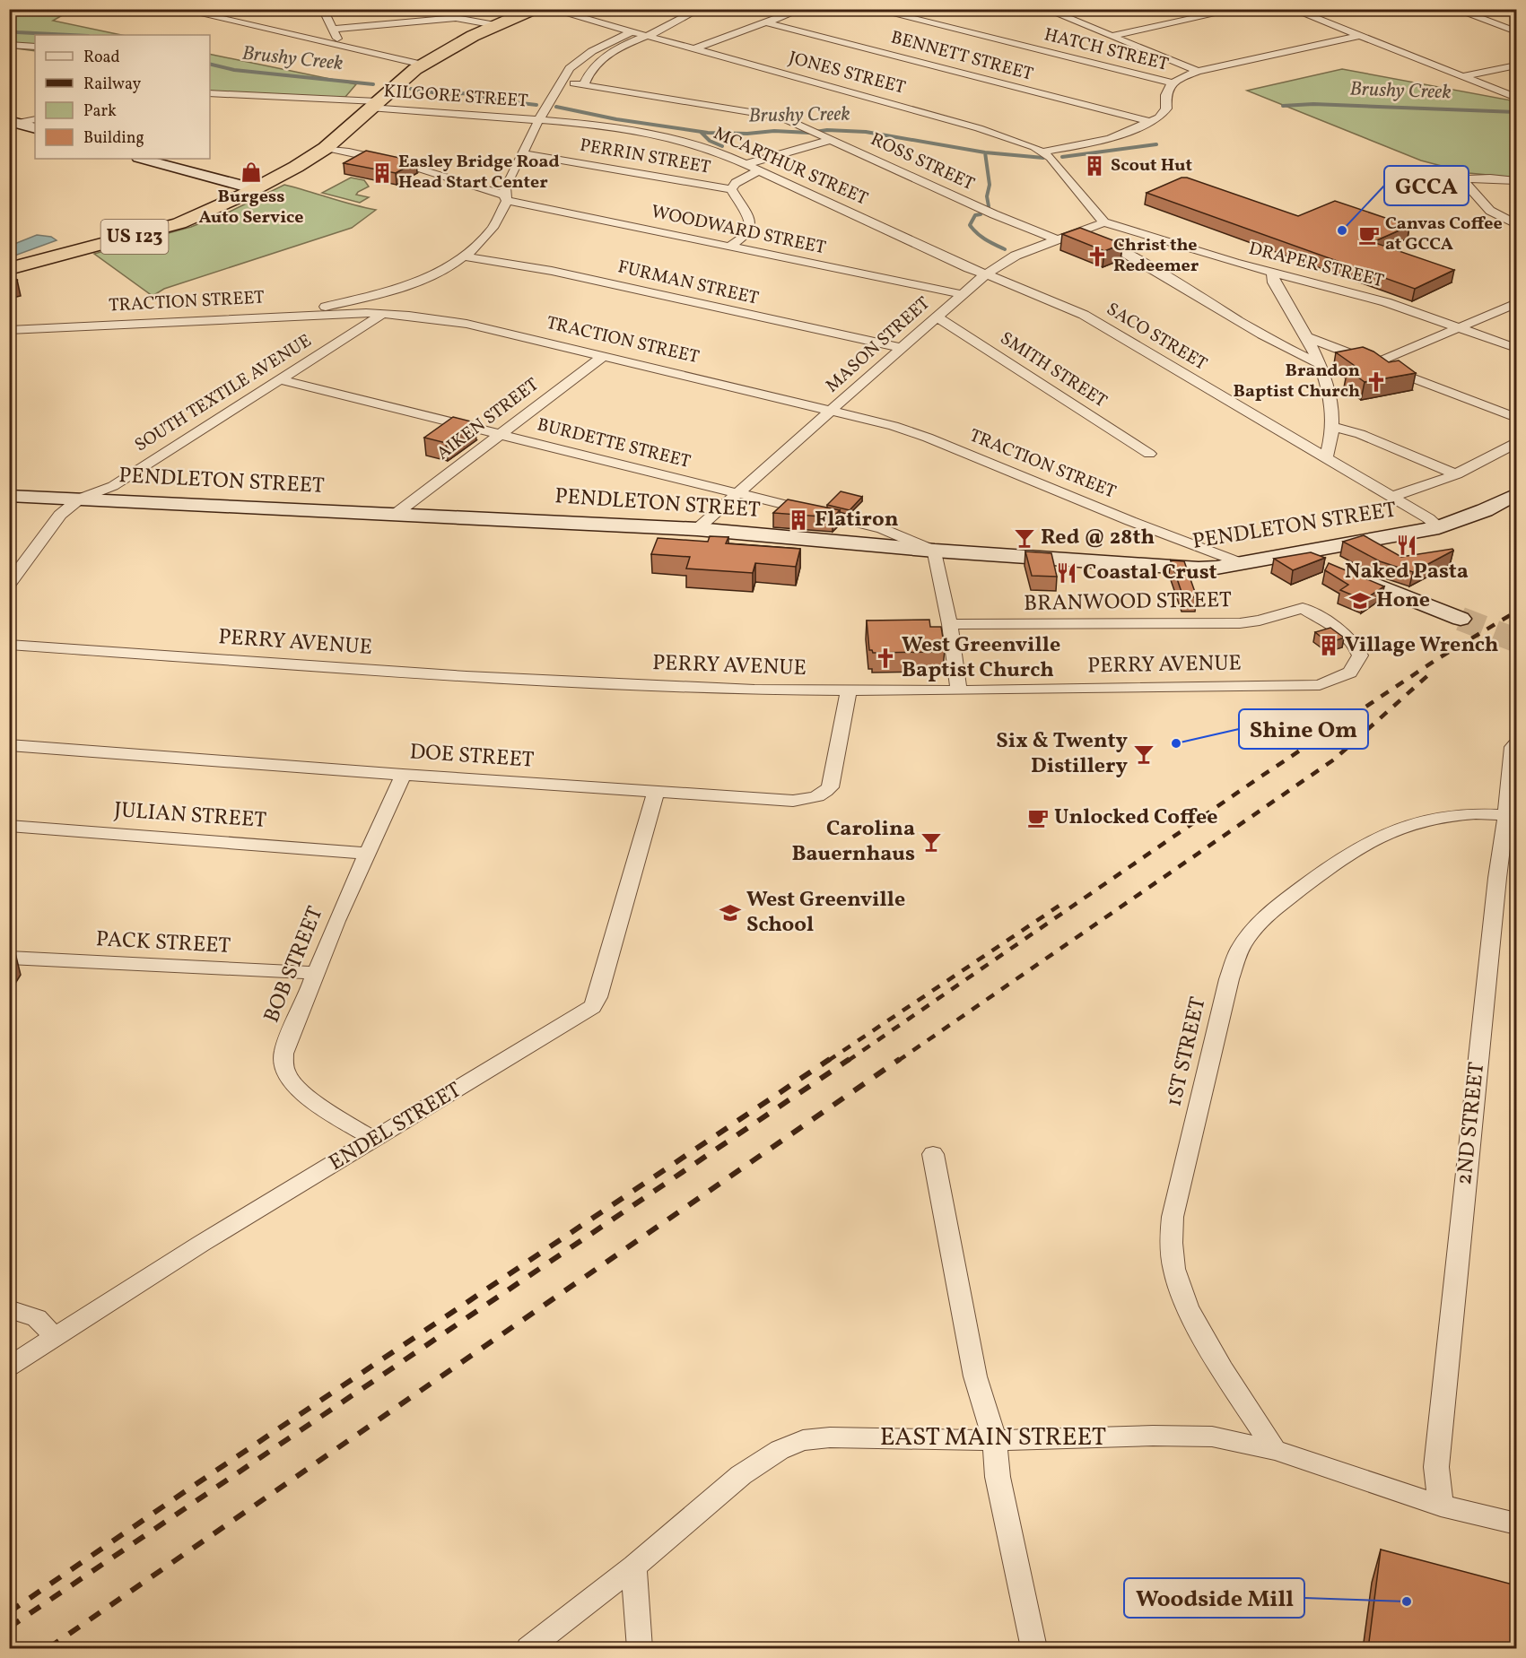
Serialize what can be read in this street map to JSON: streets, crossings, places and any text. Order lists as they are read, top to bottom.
{
  "streets": {
    "highway": ["US 123"],
    "main road": ["PENDLETON STREET"],
    "street": [
      "HATCH STREET",
      "BENNETT STREET",
      "JONES STREET",
      "KILGORE STREET",
      "PERRIN STREET",
      "ROSS STREET",
      "MCARTHUR STREET",
      "WOODWARD STREET",
      "DRAPER STREET",
      "FURMAN STREET",
      "TRACTION STREET",
      "SACO STREET",
      "MASON STREET",
      "SMITH STREET",
      "SOUTH TEXTILE AVENUE",
      "AIKEN STREET",
      "BURDETTE STREET",
      "BRANWOOD STREET",
      "PERRY AVENUE",
      "DOE STREET",
      "JULIAN STREET",
      "PACK STREET",
      "BOB STREET",
      "1ST STREET",
      "2ND STREET",
      "ENDEL STREET",
      "EAST MAIN STREET"
    ]
  },
  "crossings": [
    ["JONES STREET", "DRAPER STREET"],
    ["JONES STREET", "MASON STREET"],
    ["KILGORE STREET", "MCARTHUR STREET"],
    ["KILGORE STREET", "US 123"],
    ["ROSS STREET", "MASON STREET"],
    ["MCARTHUR STREET", "SACO STREET"],
    ["MCARTHUR STREET", "MASON STREET"],
    ["WOODWARD STREET", "US 123"],
    ["WOODWARD STREET", "MASON STREET"],
    ["DRAPER STREET", "MASON STREET"],
    ["FURMAN STREET", "MASON STREET"],
    ["TRACTION STREET", "MASON STREET"],
    ["TRACTION STREET", "SOUTH TEXTILE AVENUE"],
    ["TRACTION STREET", "AIKEN STREET"],
    ["TRACTION STREET", "PENDLETON STREET"],
    ["SACO STREET", "MASON STREET"],
    ["SACO STREET", "PENDLETON STREET"],
    ["MASON STREET", "SMITH STREET"],
    ["MASON STREET", "BURDETTE STREET"],
    ["MASON STREET", "PENDLETON STREET"],
    ["SOUTH TEXTILE AVENUE", "BURDETTE STREET"],
    ["SOUTH TEXTILE AVENUE", "PENDLETON STREET"],
    ["AIKEN STREET", "BURDETTE STREET"],
    ["AIKEN STREET", "PENDLETON STREET"],
    ["BURDETTE STREET", "PENDLETON STREET"],
    ["BRANWOOD STREET", "PERRY AVENUE"],
    ["PERRY AVENUE", "DOE STREET"],
    ["DOE STREET", "BOB STREET"],
    ["DOE STREET", "ENDEL STREET"],
    ["JULIAN STREET", "BOB STREET"],
    ["PACK STREET", "BOB STREET"],
    ["BOB STREET", "ENDEL STREET"],
    ["1ST STREET", "2ND STREET"],
    ["1ST STREET", "EAST MAIN STREET"],
    ["2ND STREET", "EAST MAIN STREET"]
  ],
  "water": ["Brushy Creek"],
  "places": {
    "building": [
      "Scout Hut",
      "Easley Bridge Road Head Start Center",
      "Flatiron",
      "Village Wrench"
    ],
    "shop": ["Burgess Auto Service"],
    "other": ["GCCA", "Shine Om", "Woodside Mill"],
    "cafe": ["Canvas Coffee at GCCA", "Unlocked Coffee"],
    "church": ["Christ the Redeemer", "Brandon Baptist Church", "West Greenville Baptist Church"],
    "bar": ["Red @ 28th", "Six & Twenty Distillery", "Carolina Bauernhaus"],
    "restaurant": ["Naked Pasta", "Coastal Crust"],
    "school or university": ["Hone", "West Greenville School"]
  },
  "legend": [
    "Road",
    "Railway",
    "Park",
    "Building"
  ]
}
